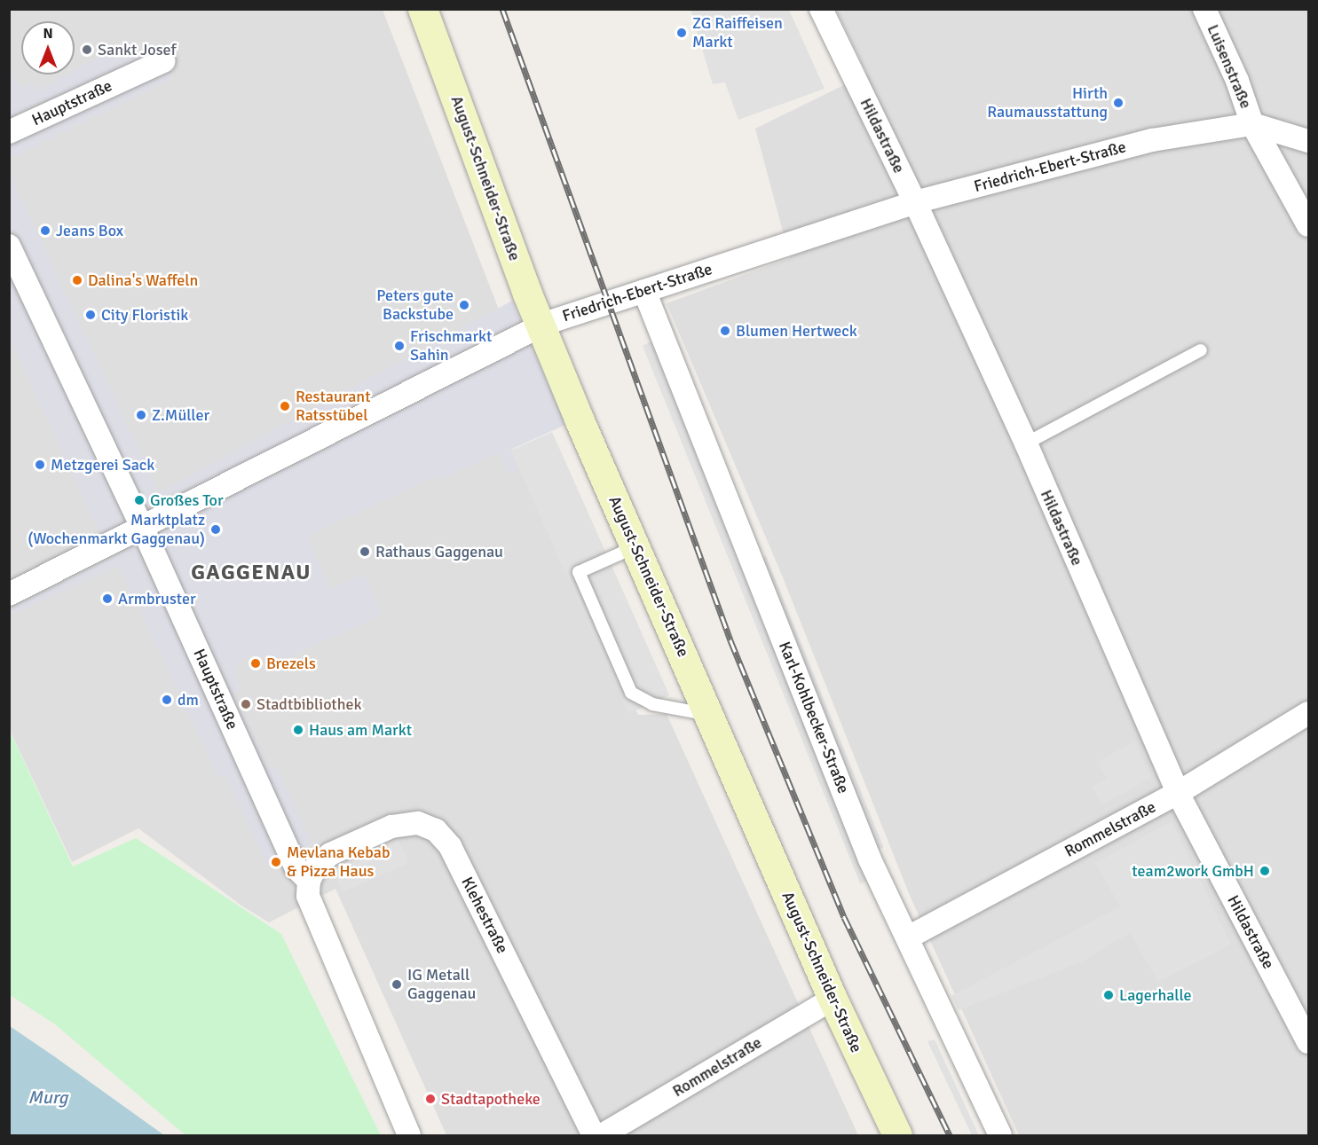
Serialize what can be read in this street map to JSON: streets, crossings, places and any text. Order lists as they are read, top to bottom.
{
  "streets": {
    "street": [
      "Luisenstraße",
      "Hauptstraße",
      "Hildastraße",
      "Friedrich-Ebert-Straße",
      "August-Schneider-Straße",
      "Karl-Kohlbecker-Straße",
      "Rommelstraße",
      "Klehestraße"
    ]
  },
  "crossings": [
    ["Luisenstraße", "Friedrich-Ebert-Straße"],
    ["Hauptstraße", "Friedrich-Ebert-Straße"],
    ["Hauptstraße", "Klehestraße"],
    ["Hildastraße", "Friedrich-Ebert-Straße"],
    ["Hildastraße", "Rommelstraße"],
    ["Friedrich-Ebert-Straße", "August-Schneider-Straße"],
    ["Friedrich-Ebert-Straße", "Karl-Kohlbecker-Straße"],
    ["August-Schneider-Straße", "Rommelstraße"],
    ["Karl-Kohlbecker-Straße", "Rommelstraße"]
  ],
  "districts": ["GAGGENAU"],
  "water": ["Murg"],
  "places": [
    "ZG Raiffeisen Markt",
    "Sankt Josef",
    "Hirth Raumausstattung",
    "Jeans Box",
    "Dalina's Waffeln",
    "Peters gute Backstube",
    "City Floristik",
    "Blumen Hertweck",
    "Frischmarkt Sahin",
    "Restaurant Ratsstübel",
    "Z.Müller",
    "Metzgerei Sack",
    "Großes Tor",
    "Marktplatz (Wochenmarkt Gaggenau)",
    "Rathaus Gaggenau",
    "Armbruster",
    "Brezels",
    "dm",
    "Stadtbibliothek",
    "Haus am Markt",
    "Mevlana Kebab & Pizza Haus",
    "team2work GmbH",
    "IG Metall Gaggenau",
    "Lagerhalle",
    "Stadtapotheke"
  ],
  "north": "top"
}
